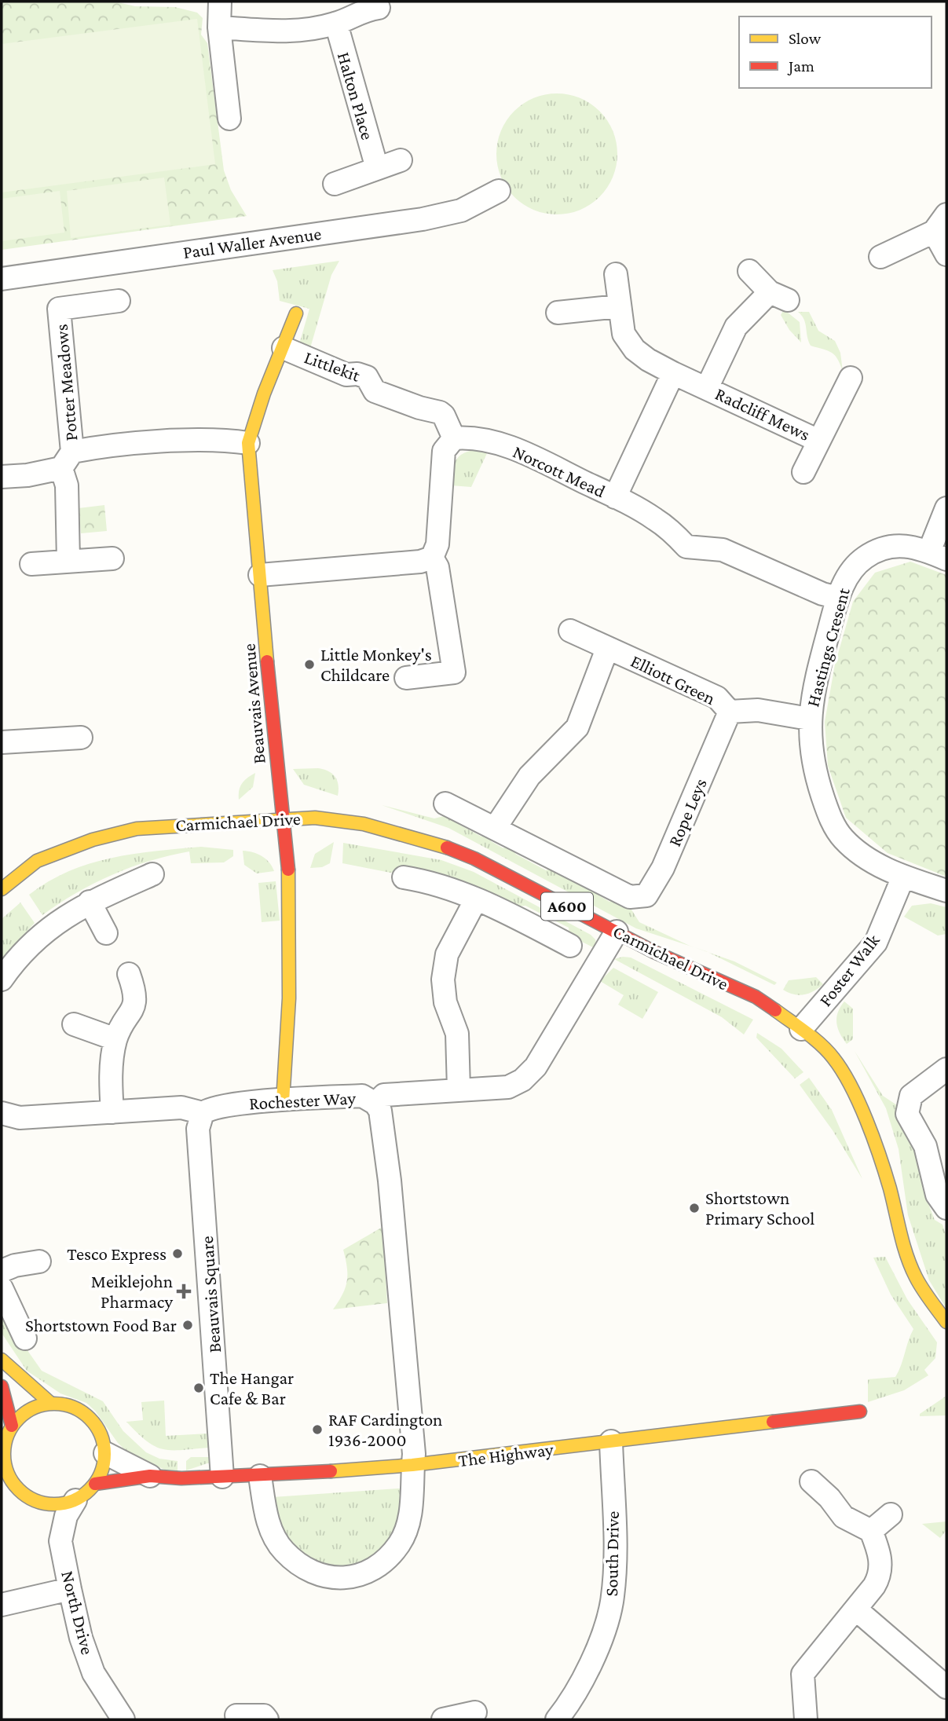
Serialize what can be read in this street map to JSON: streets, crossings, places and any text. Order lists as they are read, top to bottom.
{
  "streets": {
    "main road": [
      "Beauvais Avenue",
      "Carmichael Drive",
      "A600",
      "The Highway"
    ],
    "street": [
      "Halton Place",
      "Paul Waller Avenue",
      "Littlekit",
      "Potter Meadows",
      "Radcliff Mews",
      "Norcott Mead",
      "Hastings Cresent",
      "Elliott Green",
      "Rope Leys",
      "Foster Walk",
      "Rochester Way",
      "Beauvais Square",
      "South Drive",
      "North Drive"
    ]
  },
  "crossings": [
    ["Littlekit", "Norcott Mead"],
    ["Littlekit", "Beauvais Avenue"],
    ["Potter Meadows", "Beauvais Avenue"],
    ["Norcott Mead", "Hastings Cresent"],
    ["Hastings Cresent", "Elliott Green"],
    ["Hastings Cresent", "Foster Walk"],
    ["Elliott Green", "Rope Leys"],
    ["Beauvais Avenue", "Carmichael Drive"],
    ["Beauvais Avenue", "Rochester Way"],
    ["Rope Leys", "Carmichael Drive"],
    ["Carmichael Drive", "Foster Walk"],
    ["Carmichael Drive", "Rochester Way"],
    ["Rochester Way", "Beauvais Square"],
    ["Beauvais Square", "The Highway"],
    ["The Highway", "South Drive"],
    ["The Highway", "North Drive"]
  ],
  "places": {
    "other": [
      "Little Monkey's Childcare",
      "Shortstown Primary School",
      "Tesco Express",
      "Shortstown Food Bar",
      "The Hangar Cafe & Bar",
      "RAF Cardington 1936-2000"
    ],
    "health": ["Meiklejohn Pharmacy"]
  },
  "legend": ["Slow", "Jam"]
}
